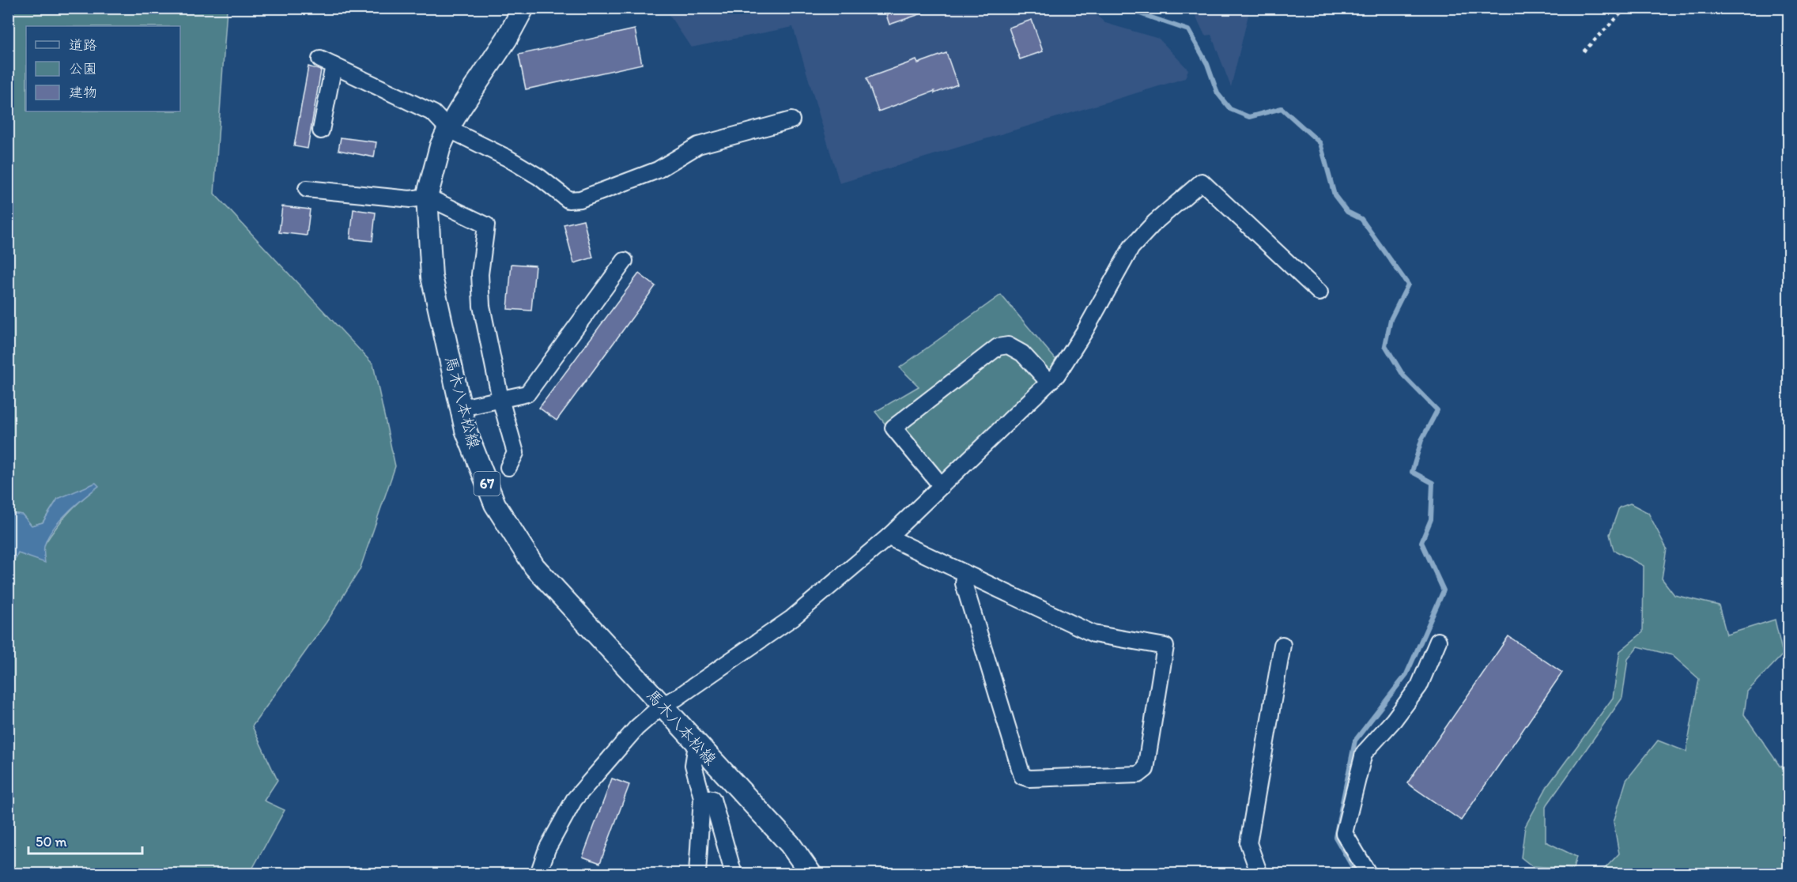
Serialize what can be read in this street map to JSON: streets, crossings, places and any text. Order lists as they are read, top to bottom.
{
  "streets": {
    "main road": ["馬木八本松線", "67"]
  },
  "legend": ["道路", "公園", "建物"],
  "scale_bar": "50 m"
}
